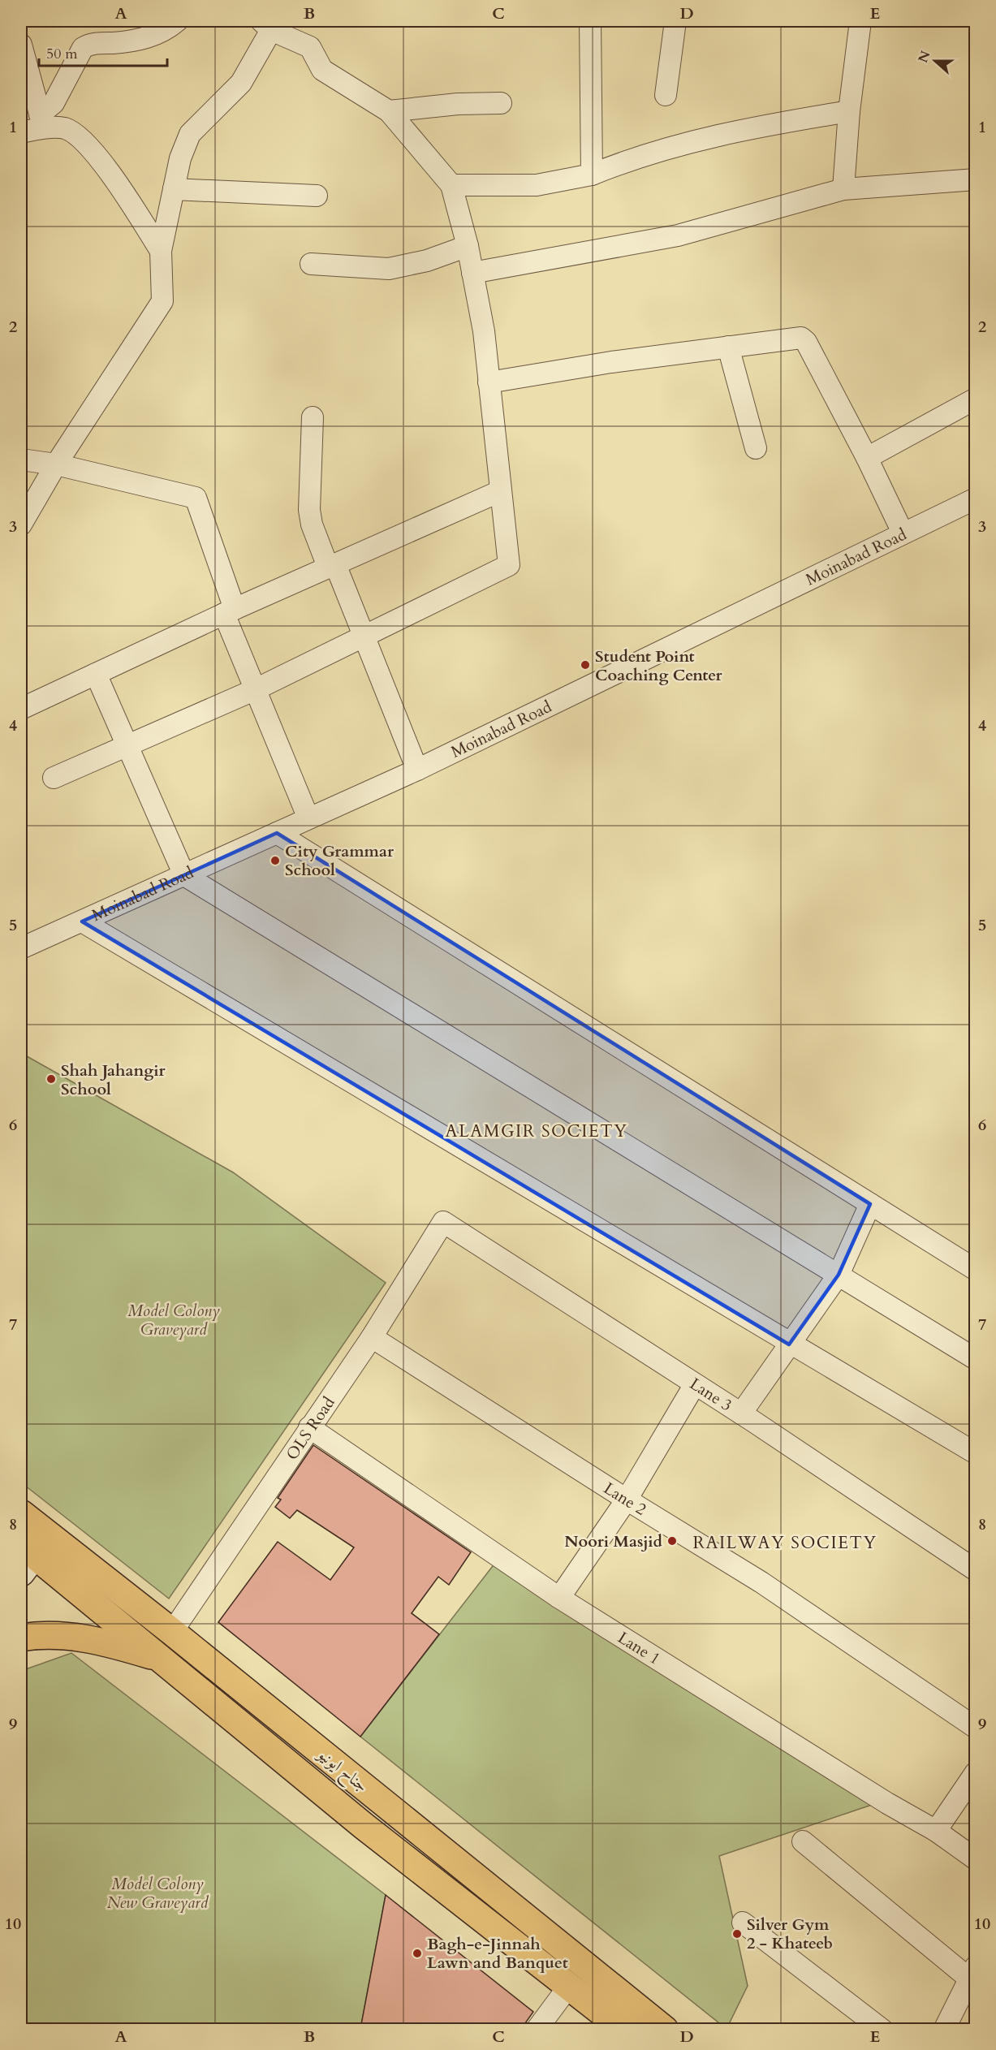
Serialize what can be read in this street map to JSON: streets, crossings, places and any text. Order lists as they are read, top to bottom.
{
  "streets": {
    "highway": ["جناح ایونیو"],
    "street": [
      "Moinabad Road",
      "Lane 3",
      "OLS Road",
      "Lane 2",
      "Lane 1"
    ]
  },
  "crossings": [
    ["Lane 3", "OLS Road"],
    ["OLS Road", "Lane 2"],
    ["OLS Road", "Lane 1"],
    ["OLS Road", "جناح ایونیو"]
  ],
  "districts": ["ALAMGIR SOCIETY", "RAILWAY SOCIETY"],
  "parks": ["Model Colony Graveyard", "Model Colony New Graveyard"],
  "places": [
    "Student Point Coaching Center",
    "City Grammar School",
    "Shah Jahangir School",
    "Noori Masjid",
    "Silver Gym 2 - Khateeb",
    "Bagh-e-Jinnah Lawn and Banquet"
  ],
  "scale_bar": "50 m",
  "north": "left",
  "grid": {
    "columns": [
      "A",
      "B",
      "C",
      "D",
      "E"
    ],
    "rows": [
      "1",
      "2",
      "3",
      "4",
      "5",
      "6",
      "7",
      "8",
      "9",
      "10"
    ]
  }
}
